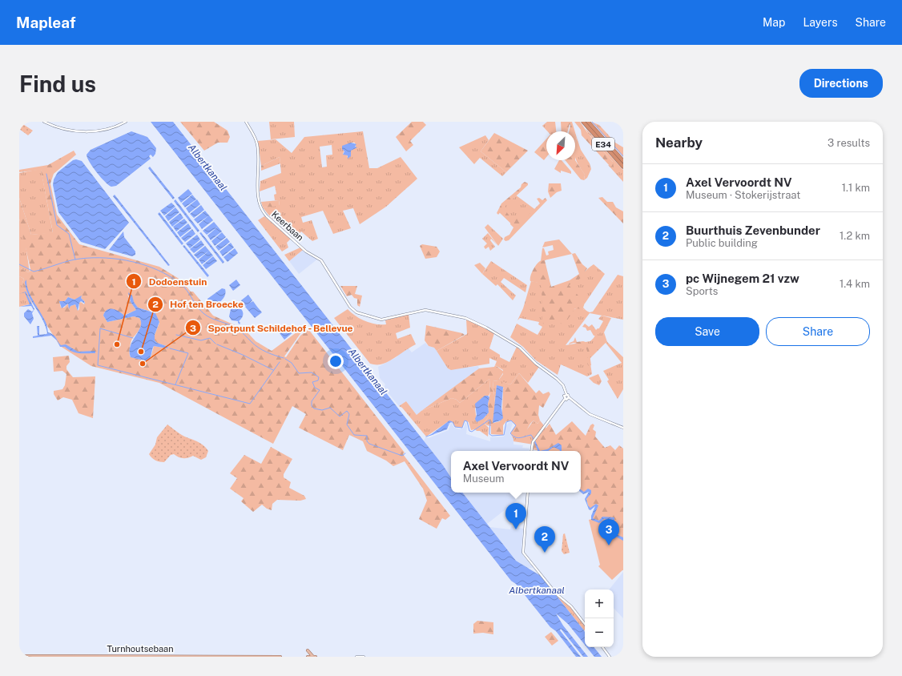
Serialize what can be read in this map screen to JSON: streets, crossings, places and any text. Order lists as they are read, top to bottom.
{
  "streets": {
    "highway": ["E34"],
    "main road": ["Turnhoutsebaan"],
    "street": ["Keerbaan"]
  },
  "water": ["Albertkanaal"],
  "places": ["Dodoenstuin", "Hof ten Broecke", "Sportpunt Schildehof - Bellevue"],
  "north": "bottom left",
  "page": {
    "header": "Mapleaf",
    "nav": ["Map", "Layers", "Share"],
    "buttons": [
      "Directions",
      ["Save", "Share"]
    ],
    "title": "Find us",
    "heading": ["Nearby", "3 results"],
    "list": [
      {
        "mark": "1",
        "name": "Axel Vervoordt NV",
        "note": "Museum · Stokerijstraat",
        "value": "1.1 km"
      },
      {
        "mark": "2",
        "name": "Buurthuis Zevenbunder",
        "note": "Public building",
        "value": "1.2 km"
      },
      {
        "mark": "3",
        "name": "pc Wijnegem 21 vzw",
        "note": "Sports",
        "value": "1.4 km"
      }
    ],
    "popup": ["Axel Vervoordt NV", "Museum"],
    "pins": ["1", "3", "2"],
    "map_buttons": ["+", "−"]
  }
}
